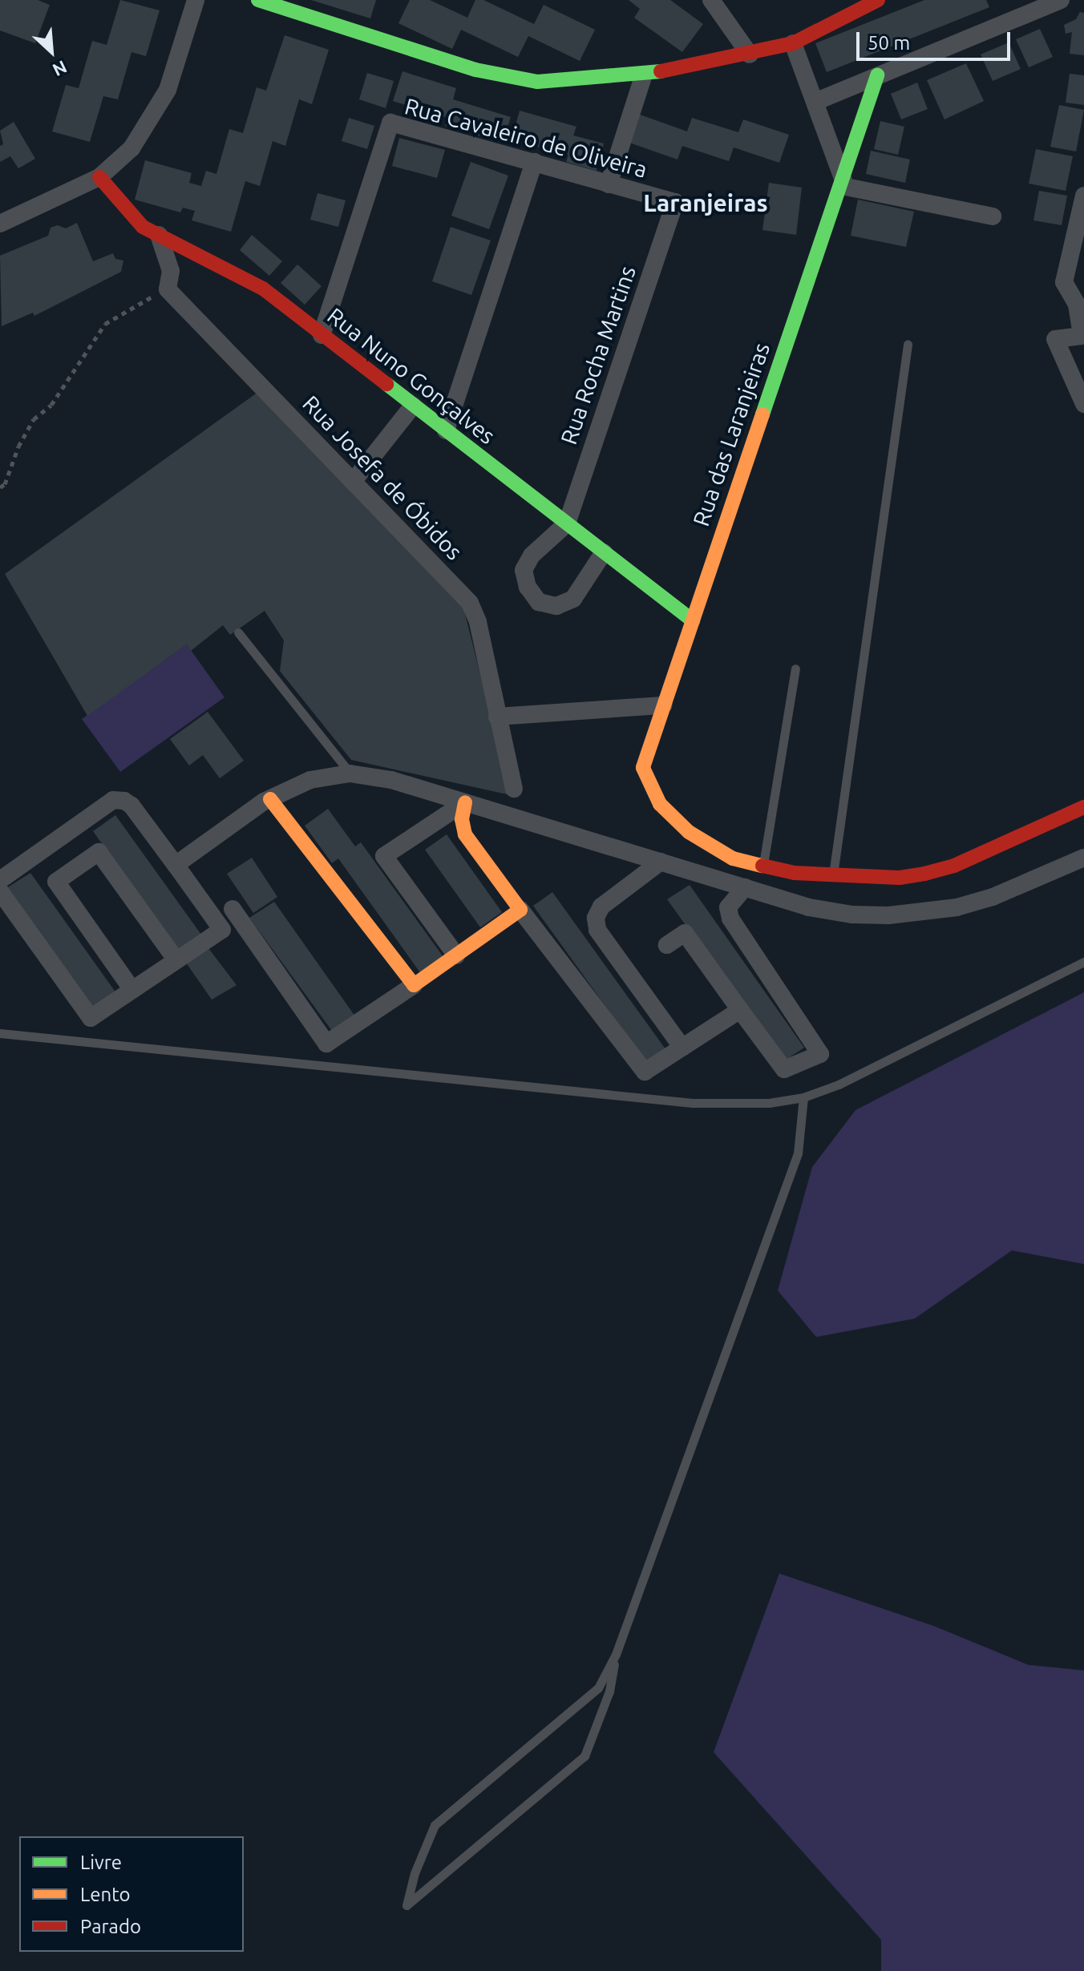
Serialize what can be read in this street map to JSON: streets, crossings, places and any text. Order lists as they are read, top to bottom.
{
  "streets": {
    "street": [
      "Rua Cavaleiro de Oliveira",
      "Rua Rocha Martins",
      "Rua Nuno Gonçalves",
      "Rua das Laranjeiras",
      "Rua Josefa de Óbidos"
    ]
  },
  "crossings": [
    ["Rua Cavaleiro de Oliveira", "Rua Rocha Martins"],
    ["Rua Cavaleiro de Oliveira", "Rua Nuno Gonçalves"],
    ["Rua Rocha Martins", "Rua Nuno Gonçalves"],
    ["Rua Nuno Gonçalves", "Rua das Laranjeiras"]
  ],
  "districts": ["Laranjeiras"],
  "legend": ["Livre", "Lento", "Parado"],
  "scale_bar": "50 m",
  "north": "bottom right"
}
